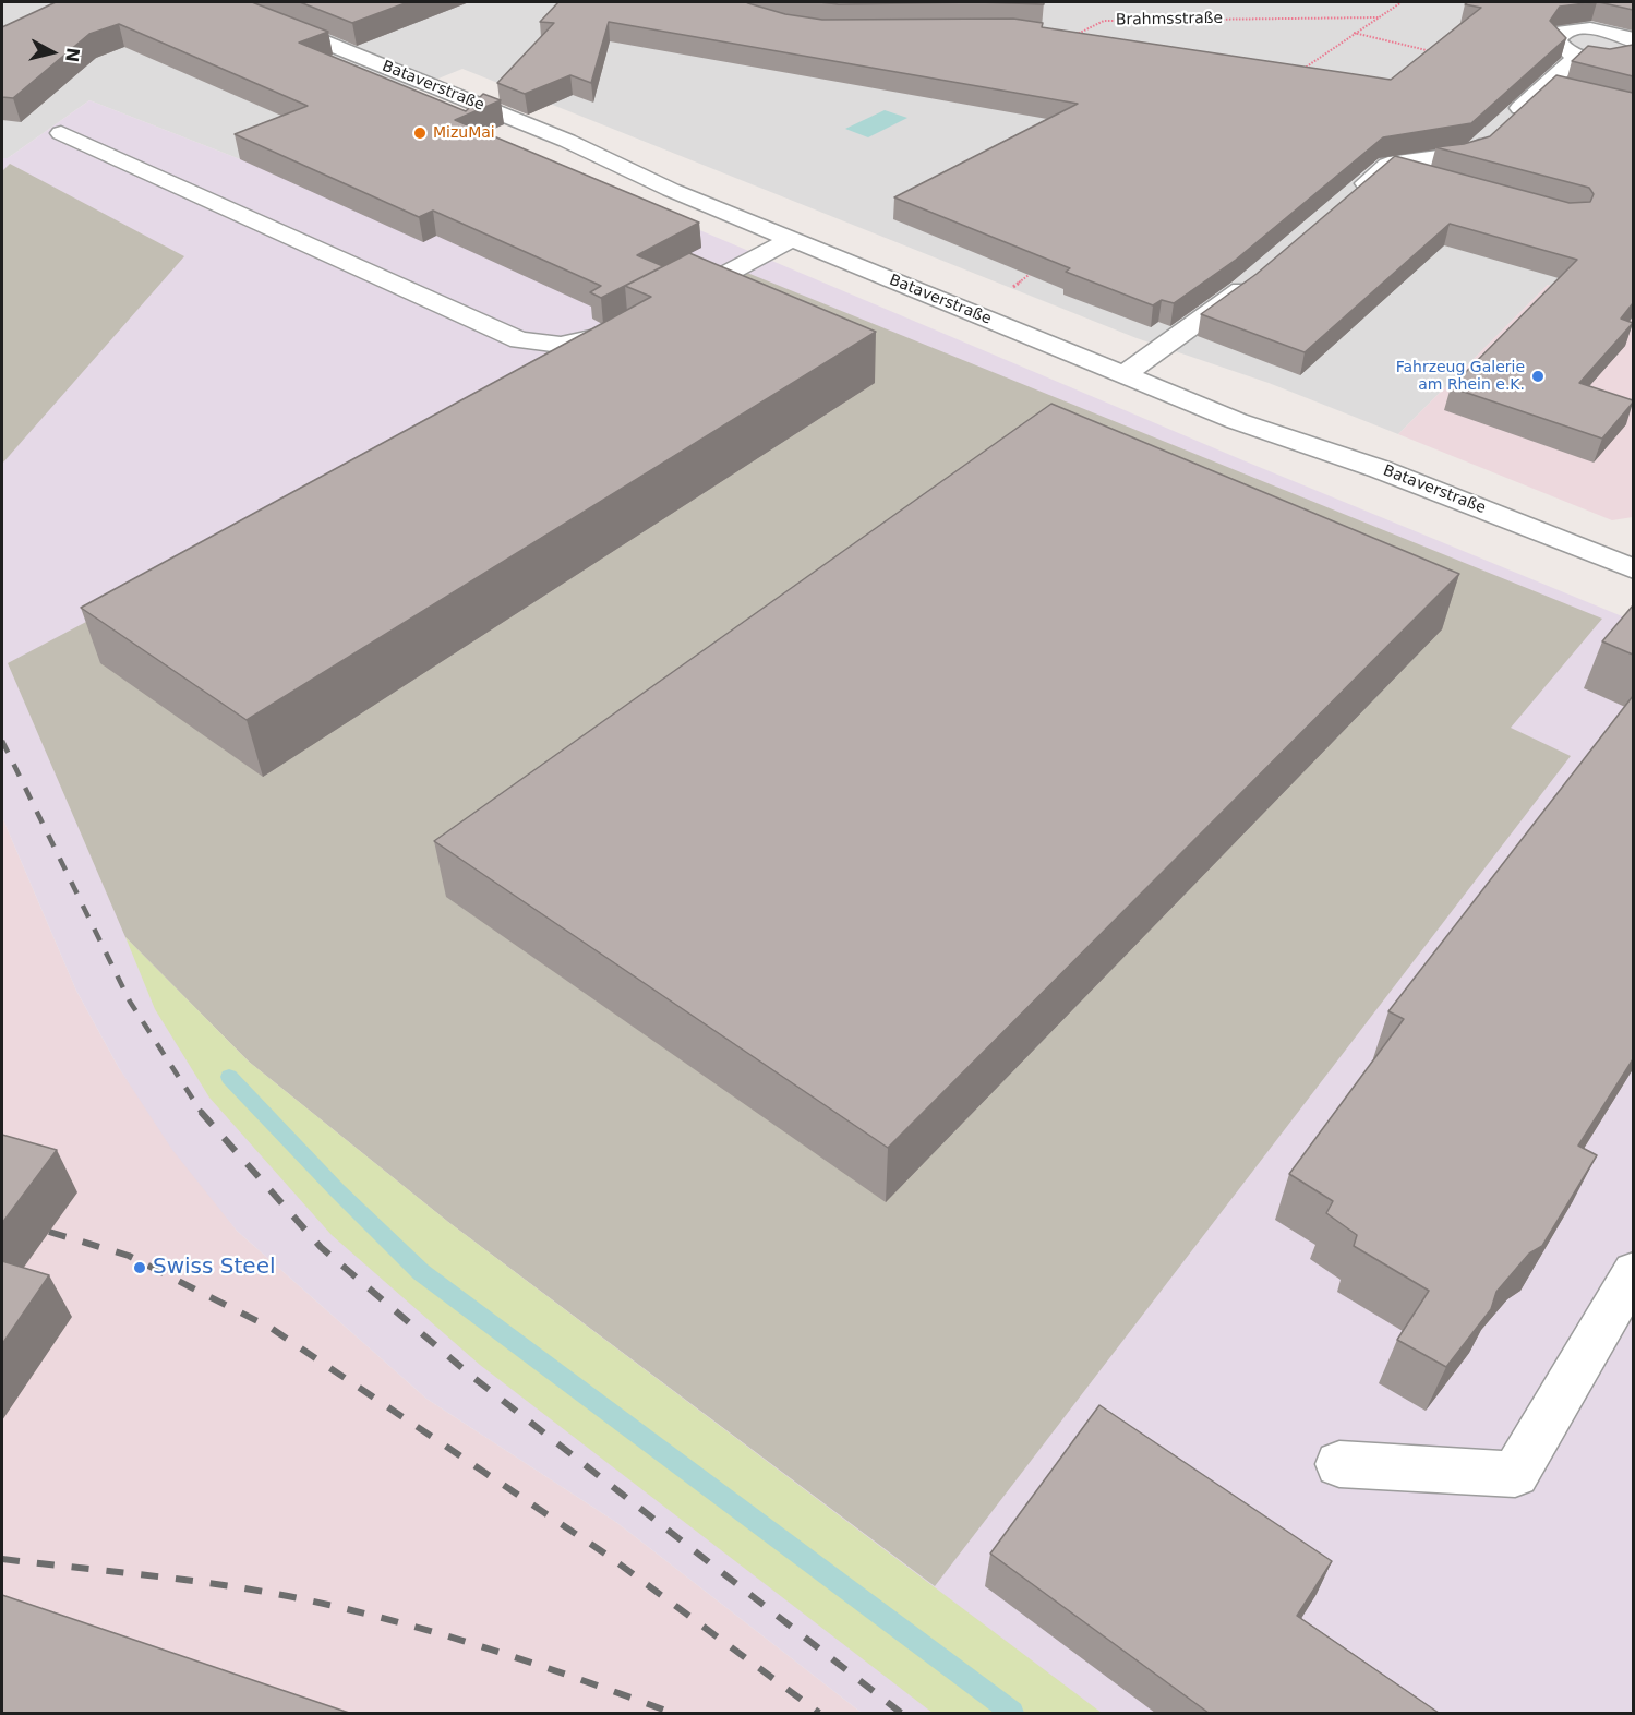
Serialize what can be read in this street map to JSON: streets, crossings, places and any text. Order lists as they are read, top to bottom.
{
  "streets": {
    "street": ["Bataverstraße"],
    "path": ["Brahmsstraße"]
  },
  "places": ["MizuMai", "Fahrzeug Galerie am Rhein e.K.", "Swiss Steel"],
  "north": "right"
}
